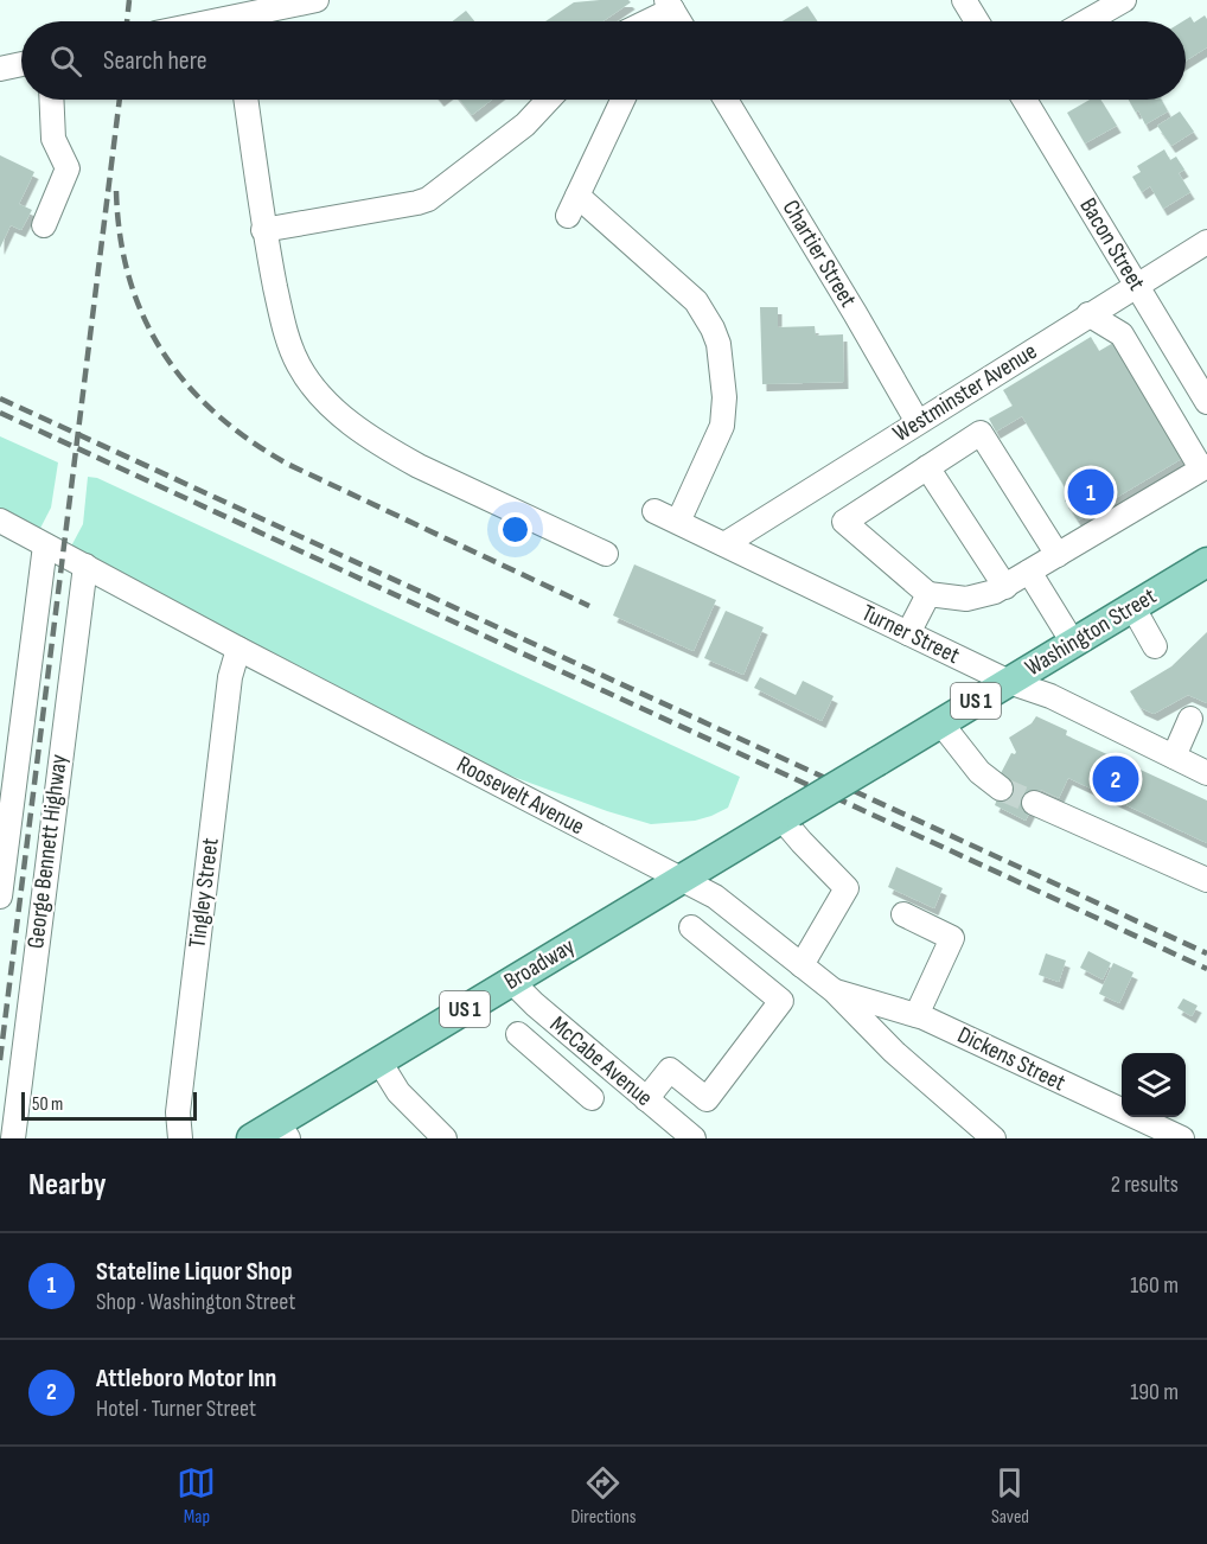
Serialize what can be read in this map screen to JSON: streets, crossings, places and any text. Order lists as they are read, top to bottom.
{
  "streets": {
    "main road": ["Washington Street", "US 1", "Broadway"],
    "street": [
      "Bacon Street",
      "Chartier Street",
      "Westminster Avenue",
      "Turner Street",
      "Roosevelt Avenue",
      "George Bennett Highway",
      "Tingley Street",
      "Dickens Street",
      "McCabe Avenue"
    ]
  },
  "crossings": [
    ["Bacon Street", "Westminster Avenue"],
    ["Chartier Street", "Westminster Avenue"],
    ["Westminster Avenue", "Turner Street"],
    ["Washington Street", "Turner Street"],
    ["Washington Street", "Broadway"],
    ["Roosevelt Avenue", "George Bennett Highway"],
    ["Roosevelt Avenue", "Tingley Street"],
    ["Roosevelt Avenue", "Broadway"],
    ["Roosevelt Avenue", "Dickens Street"],
    ["Broadway", "McCabe Avenue"]
  ],
  "scale_bar": "50 m",
  "page": {
    "search": "Search here",
    "pins": ["1", "2"],
    "scale": "50 m",
    "heading": ["Nearby", "2 results"],
    "list": [
      {
        "mark": "1",
        "name": "Stateline Liquor Shop",
        "note": "Shop · Washington Street",
        "value": "160 m"
      },
      {
        "mark": "2",
        "name": "Attleboro Motor Inn",
        "note": "Hotel · Turner Street",
        "value": "190 m"
      }
    ],
    "nav": ["Map", "Directions", "Saved"]
  }
}
